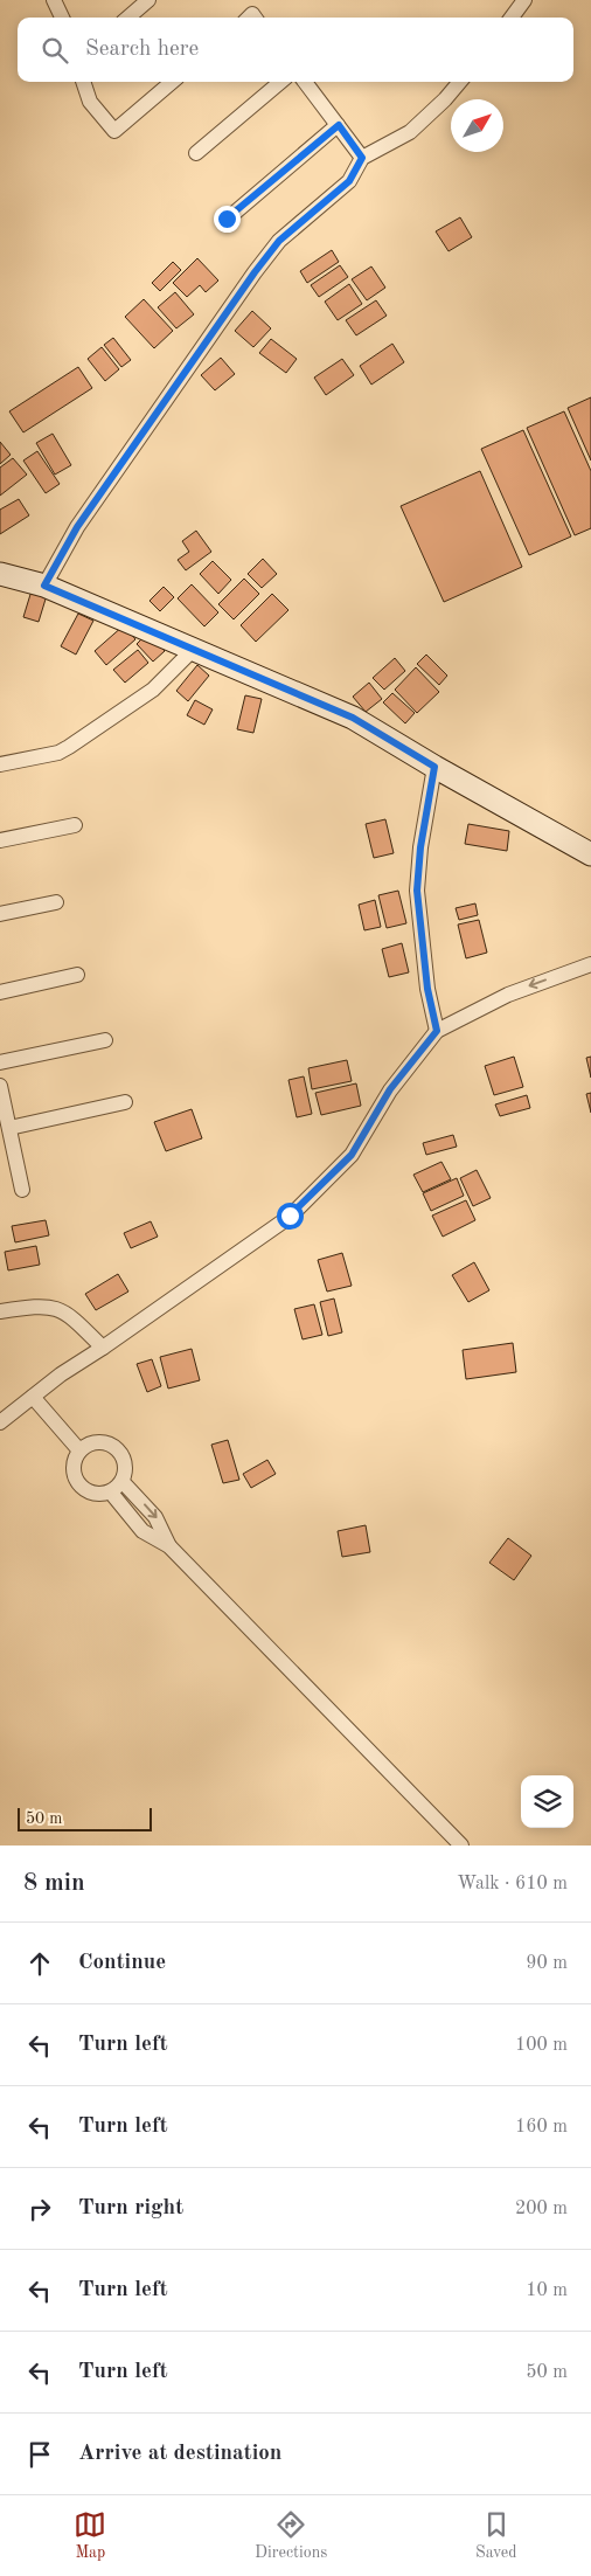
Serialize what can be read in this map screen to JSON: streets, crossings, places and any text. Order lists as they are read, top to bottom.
{
  "scale_bar": "50 m",
  "north": "top right",
  "page": {
    "search": "Search here",
    "scale": "50 m",
    "heading": ["8 min", "Walk · 610 m"],
    "list": [
      ["Continue", "90 m"],
      ["Turn left", "100 m"],
      ["Turn left", "160 m"],
      ["Turn right", "200 m"],
      ["Turn left", "10 m"],
      ["Turn left", "50 m"],
      "Arrive at destination"
    ],
    "nav": ["Map", "Directions", "Saved"]
  }
}
